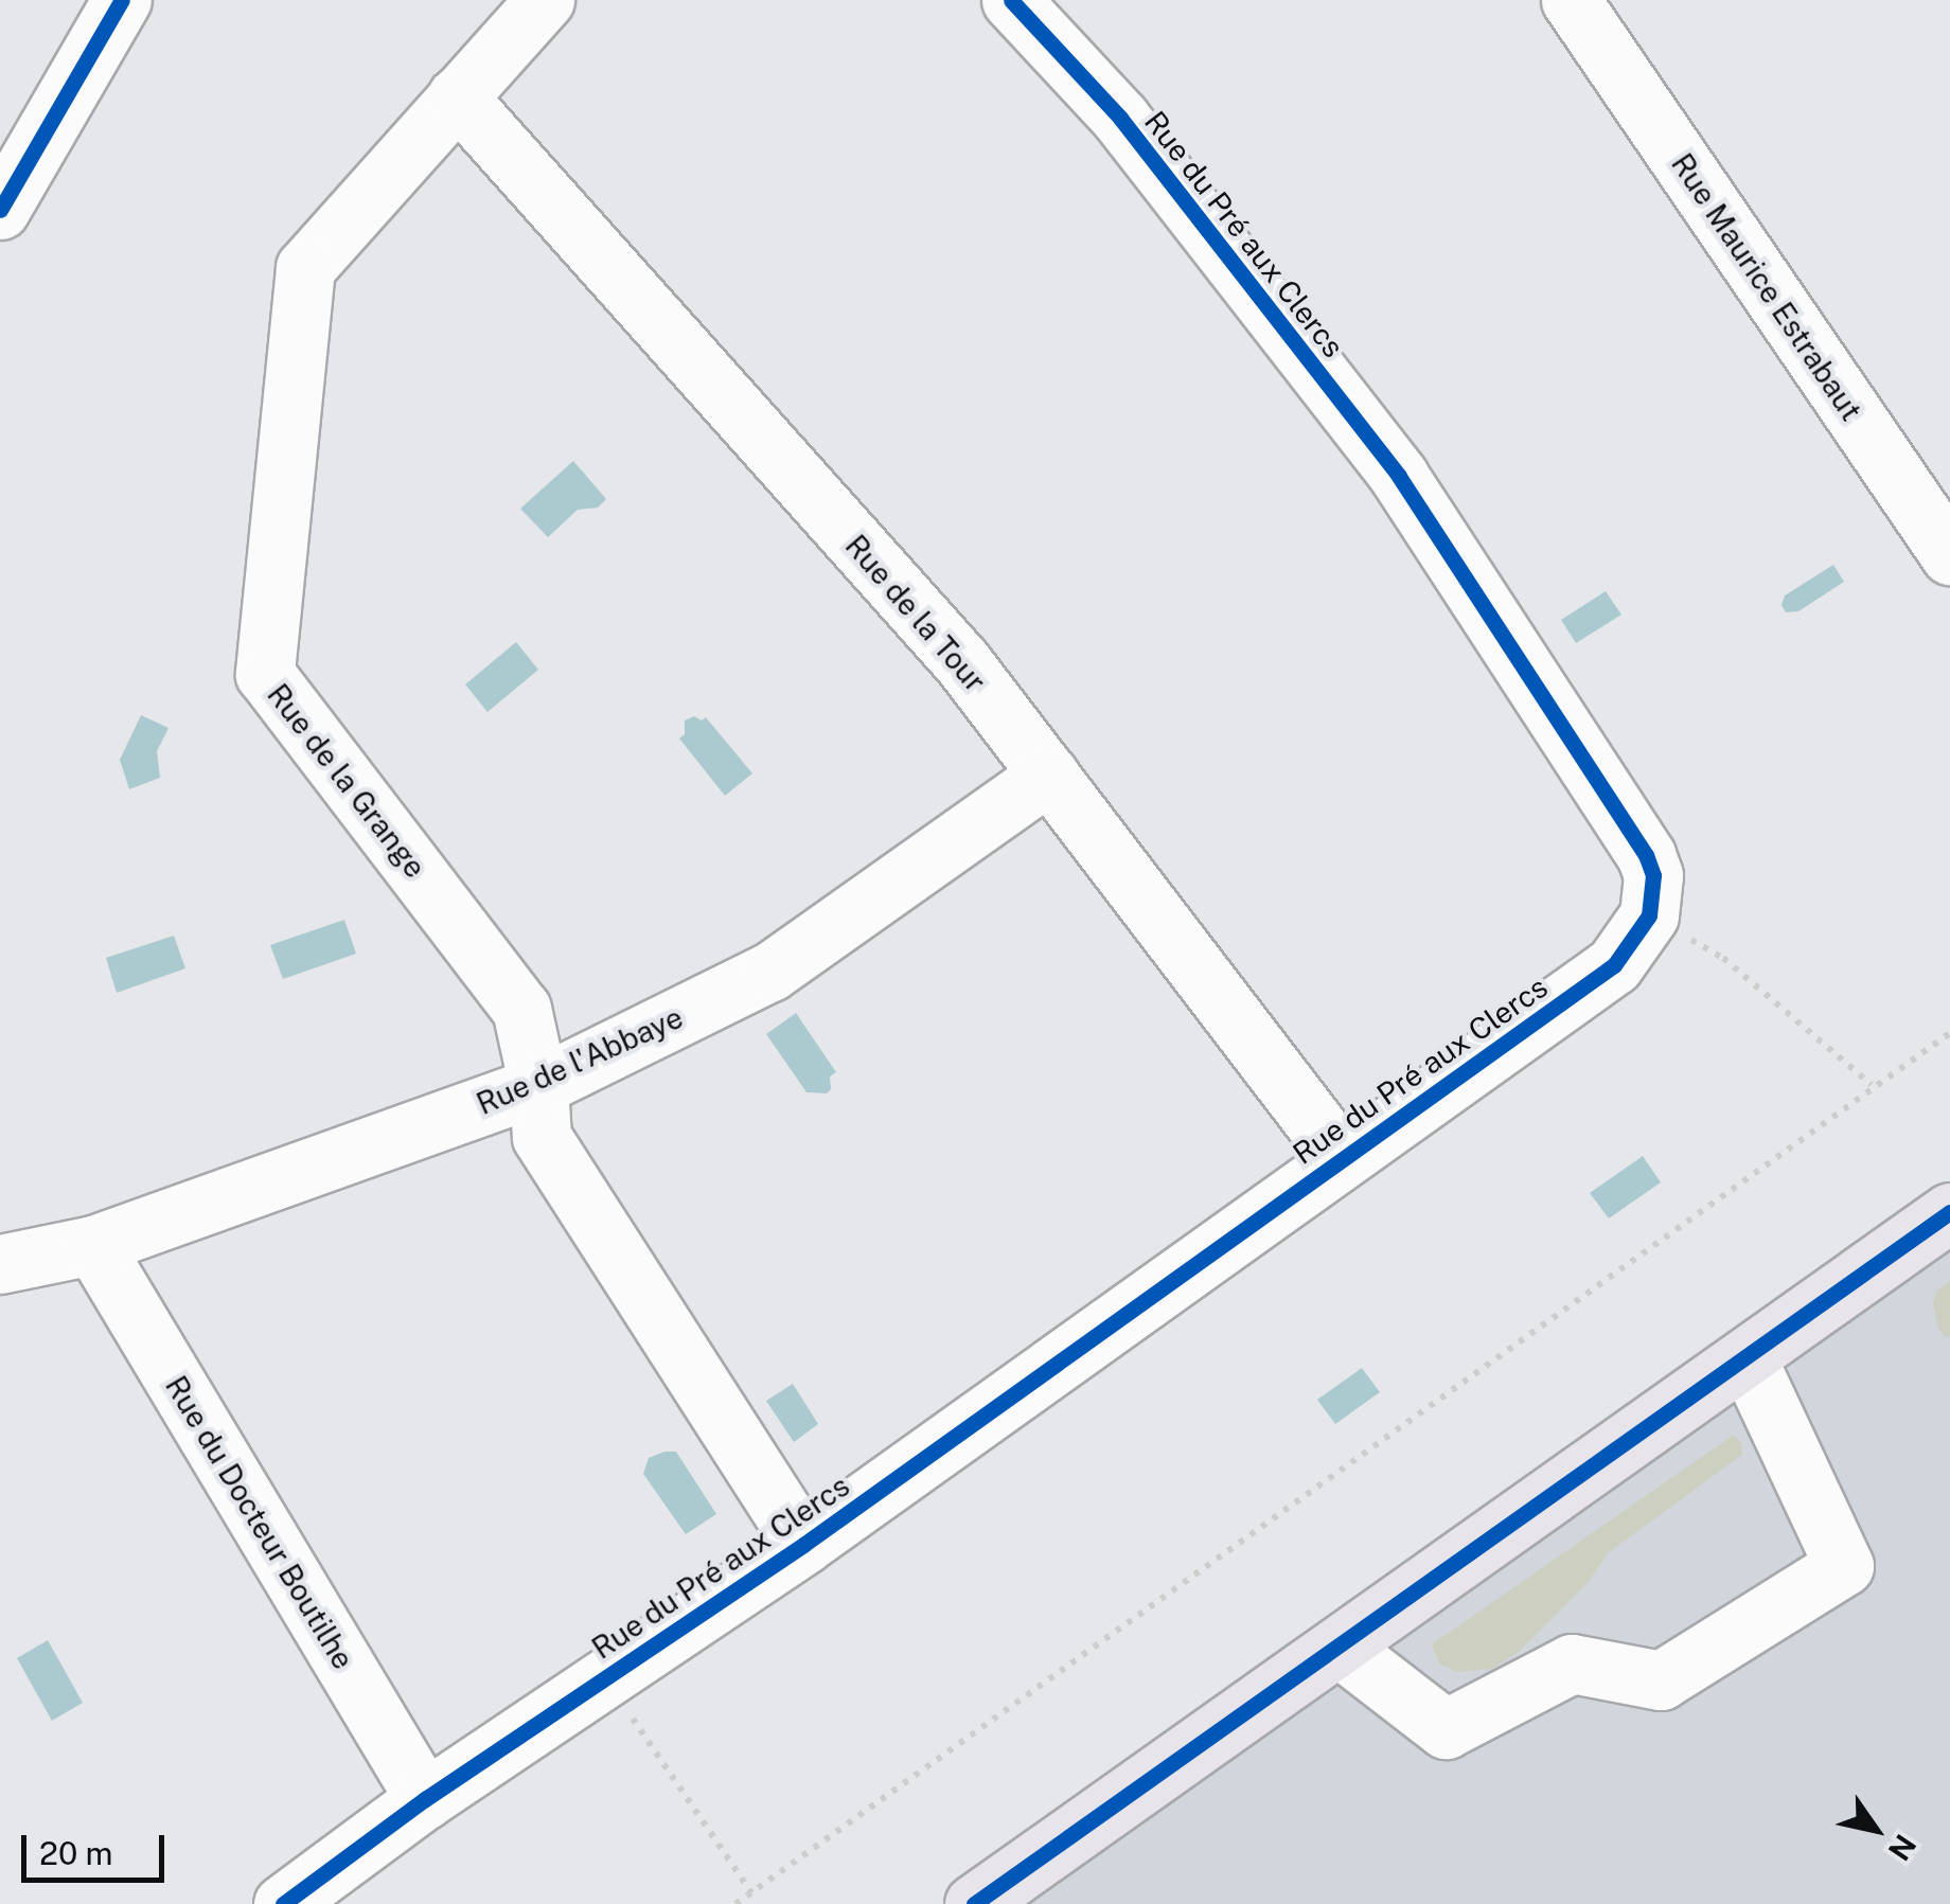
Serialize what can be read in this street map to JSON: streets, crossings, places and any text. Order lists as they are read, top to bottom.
{
  "streets": {
    "street": [
      "Rue du Pré aux Clercs",
      "Rue Maurice Estrabaut",
      "Rue de la Tour",
      "Rue de la Grange",
      "Rue de l'Abbaye",
      "Rue du Docteur Boutilhe"
    ]
  },
  "crossings": [
    ["Rue du Pré aux Clercs", "Rue de la Tour"],
    ["Rue du Pré aux Clercs", "Rue de la Grange"],
    ["Rue du Pré aux Clercs", "Rue du Docteur Boutilhe"],
    ["Rue de la Tour", "Rue de la Grange"],
    ["Rue de la Tour", "Rue de l'Abbaye"],
    ["Rue de la Grange", "Rue de l'Abbaye"],
    ["Rue de l'Abbaye", "Rue du Docteur Boutilhe"]
  ],
  "scale_bar": "20 m",
  "north": "bottom right"
}
